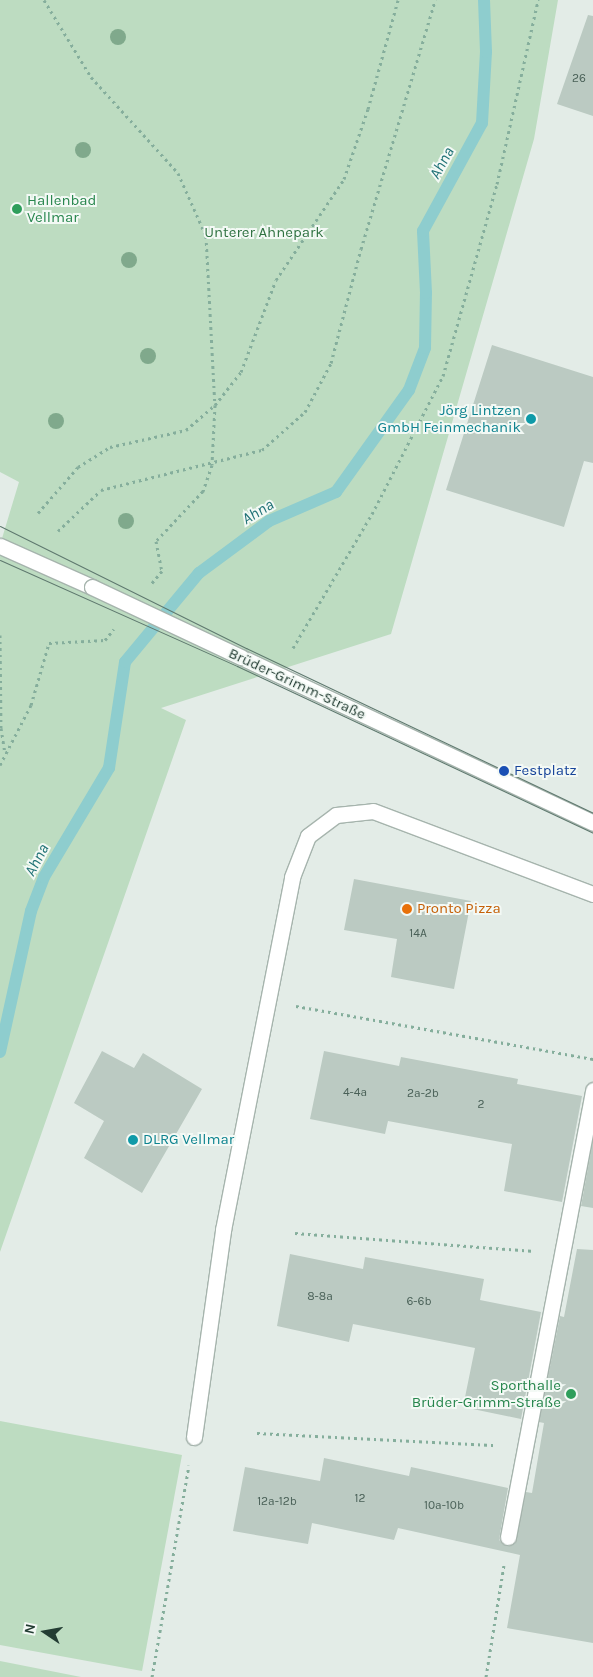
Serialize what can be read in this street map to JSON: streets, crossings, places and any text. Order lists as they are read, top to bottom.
{
  "streets": {
    "street": ["Brüder-Grimm-Straße"]
  },
  "water": ["Ahna"],
  "parks": ["Unterer Ahnepark"],
  "places": [
    "Hallenbad Vellmar",
    "Jörg Lintzen GmbH Feinmechanik",
    "Festplatz",
    "Pronto Pizza",
    "DLRG Vellmar",
    "Sporthalle Brüder-Grimm-Straße"
  ],
  "house_numbers": [
    "26",
    "14A",
    "4-4a",
    "2a-2b",
    "2",
    "8-8a",
    "6-6b",
    "12",
    "12a-12b",
    "10a-10b"
  ],
  "north": "left"
}
